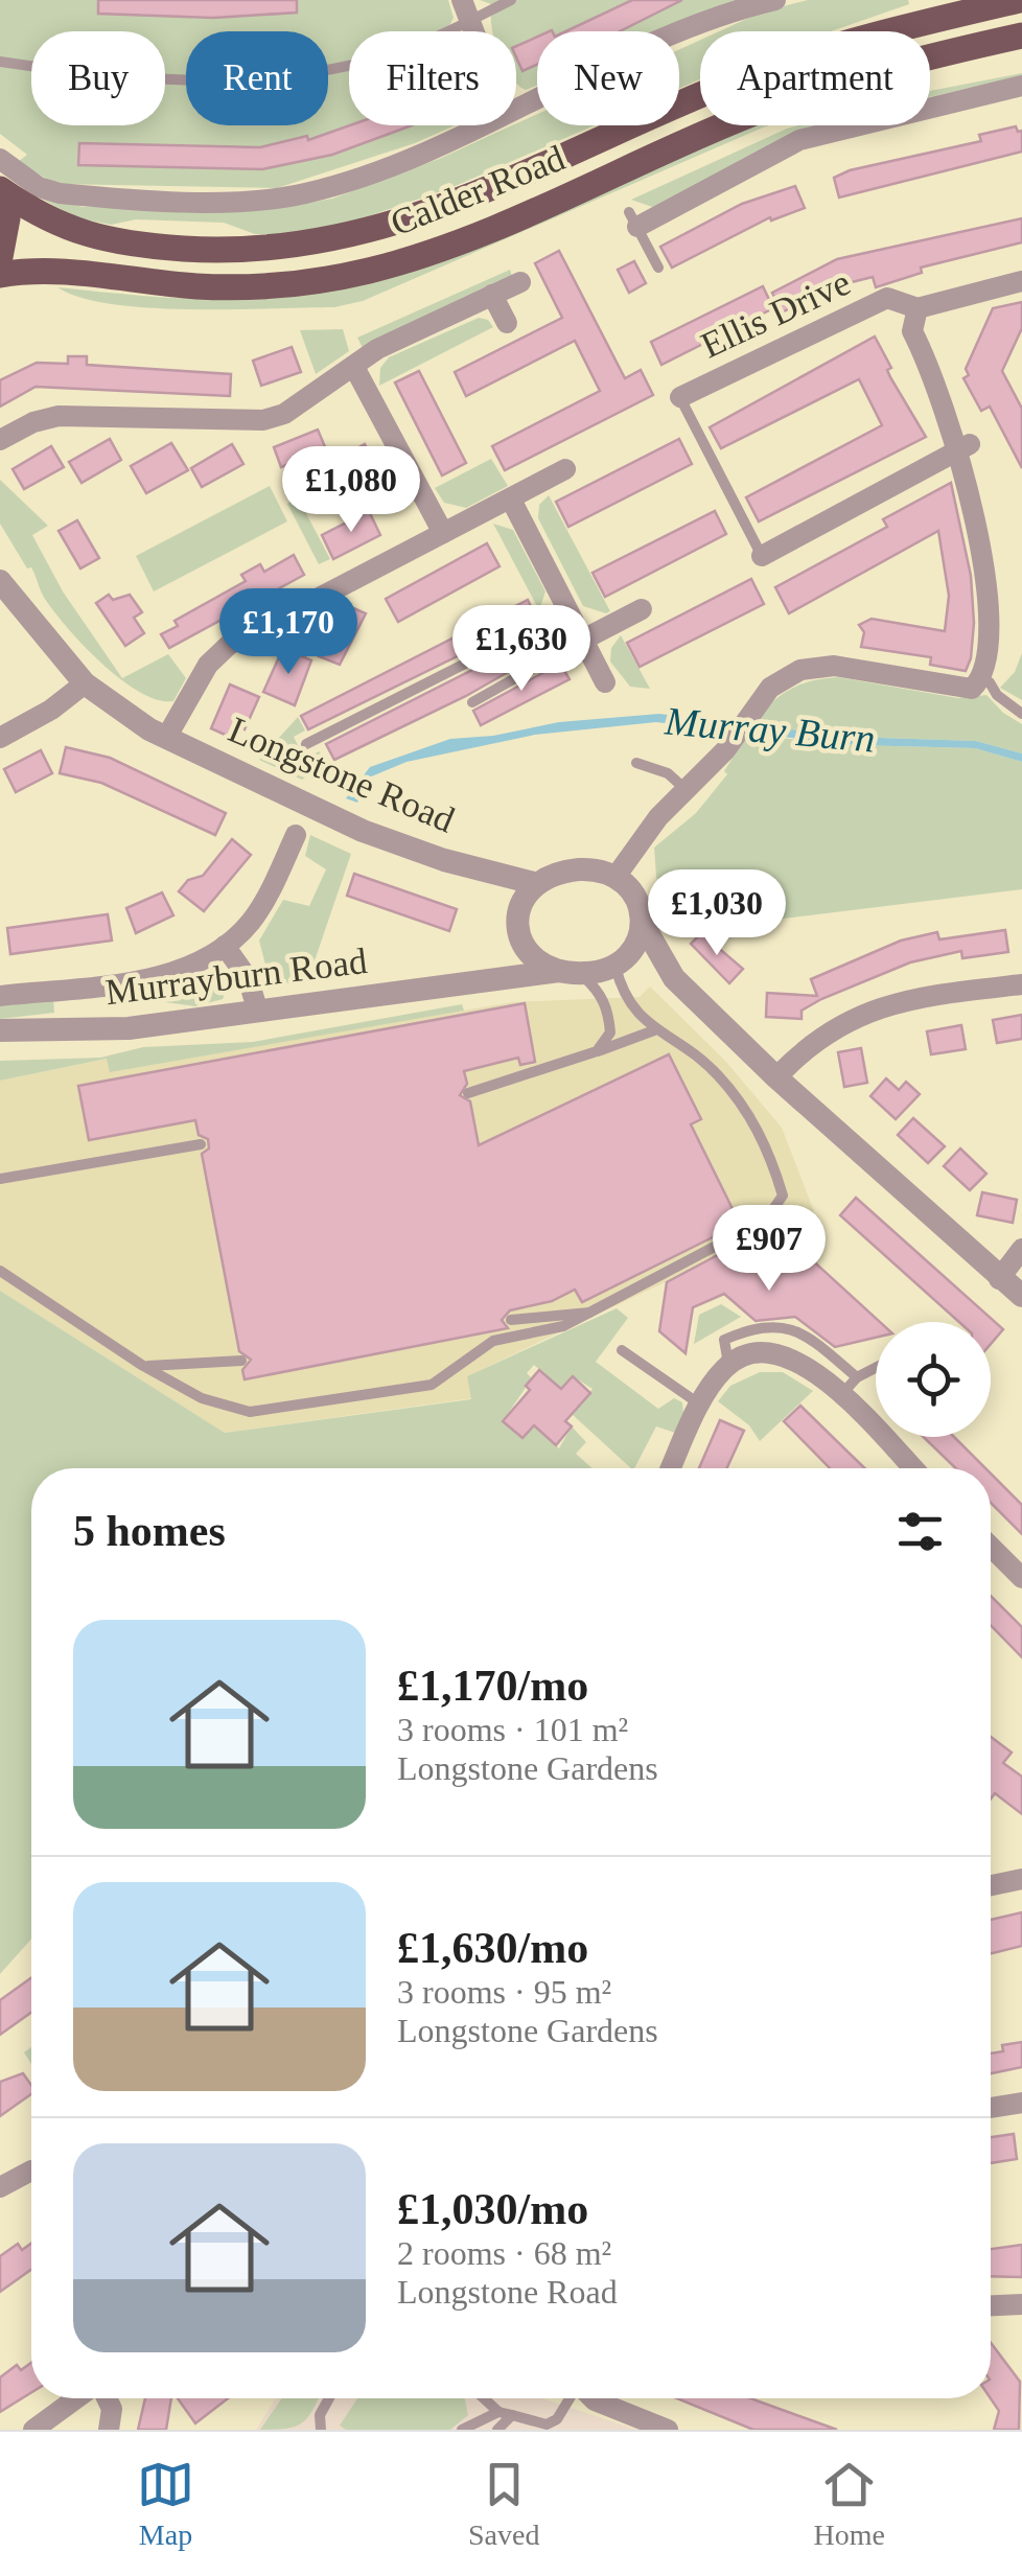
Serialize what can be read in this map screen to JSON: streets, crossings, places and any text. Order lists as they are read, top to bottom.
{
  "streets": {
    "main road": ["Calder Road"],
    "street": ["Ellis Drive", "Longstone Road", "Murrayburn Road"]
  },
  "crossings": [
    ["Longstone Road", "Murrayburn Road"]
  ],
  "water": ["Murray Burn"],
  "page": {
    "chip": [
      "Buy",
      "Rent",
      "Filters",
      "New",
      "Apartment"
    ],
    "price": [
      "£1,080",
      "£1,170",
      "£1,630",
      "£1,030",
      "£907"
    ],
    "heading": "5 homes",
    "list": [
      {
        "name": "£1,170/mo",
        "note": "3 rooms · 101 m² · Longstone Gardens"
      },
      {
        "name": "£1,630/mo",
        "note": "3 rooms · 95 m² · Longstone Gardens"
      },
      {
        "name": "£1,030/mo",
        "note": "2 rooms · 68 m² · Longstone Road"
      }
    ],
    "tabs": ["Map", "Saved", "Home"]
  }
}
